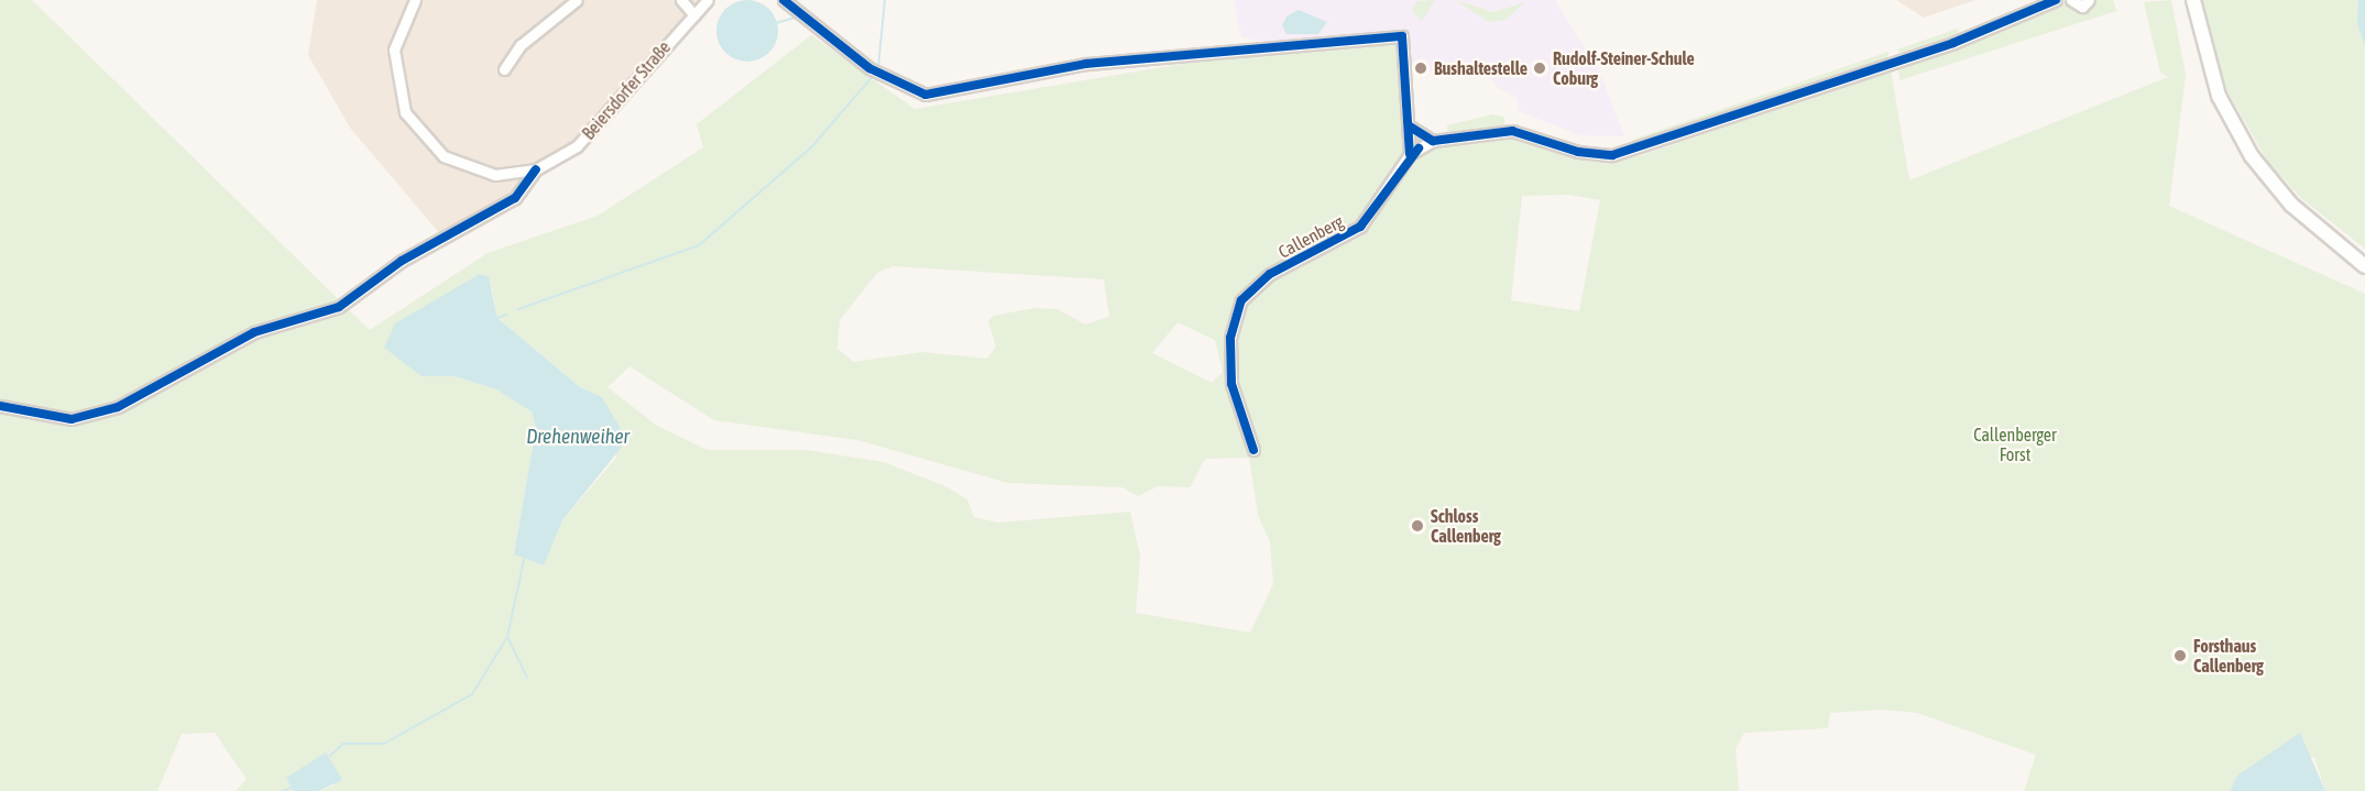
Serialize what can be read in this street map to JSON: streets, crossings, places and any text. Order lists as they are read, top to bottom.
{
  "streets": {
    "street": ["Beiersdorfer Straße", "Callenberg"]
  },
  "water": ["Drehenweiher"],
  "parks": ["Callenberger Forst"],
  "places": [
    "Bushaltestelle",
    "Rudolf-Steiner-Schule Coburg",
    "Schloss Callenberg",
    "Forsthaus Callenberg"
  ]
}
